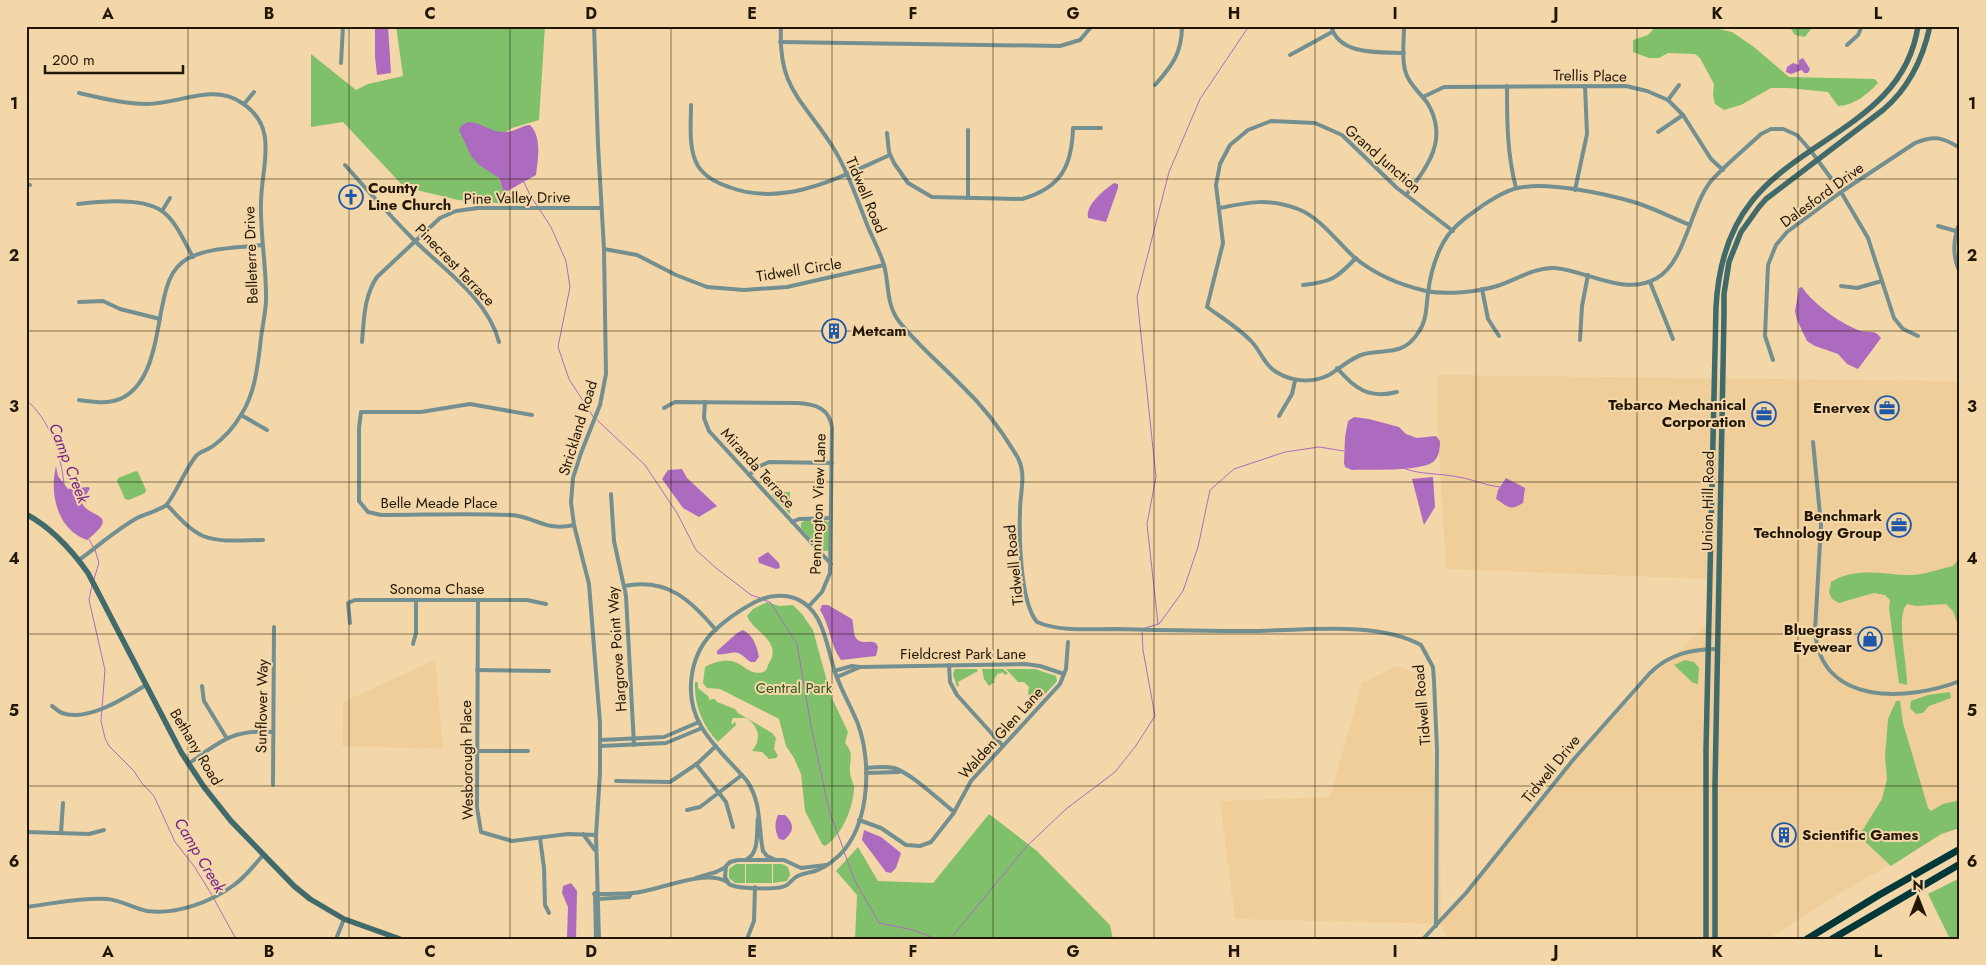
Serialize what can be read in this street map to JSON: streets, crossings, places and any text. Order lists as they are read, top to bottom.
{
  "streets": {
    "street": [
      "Trellis Place",
      "Grand Junction",
      "Tidwell Road",
      "Dalesford Drive",
      "Pine Valley Drive",
      "Belleterre Drive",
      "Pinecrest Terrace",
      "Tidwell Circle",
      "Strickland Road",
      "Miranda Terrace",
      "Union Hill Road",
      "Belle Meade Place",
      "Pennington View Lane",
      "Sonoma Chase",
      "Hargrove Point Way",
      "Fieldcrest Park Lane",
      "Sunflower Way",
      "Walden Glen Lane",
      "Bethany Road",
      "Wesborough Place",
      "Tidwell Drive"
    ]
  },
  "crossings": [
    ["Tidwell Road", "Tidwell Circle"],
    ["Tidwell Road", "Tidwell Drive"],
    ["Pine Valley Drive", "Pinecrest Terrace"],
    ["Pine Valley Drive", "Strickland Road"],
    ["Tidwell Circle", "Strickland Road"],
    ["Strickland Road", "Belle Meade Place"],
    ["Strickland Road", "Wesborough Place"],
    ["Miranda Terrace", "Pennington View Lane"],
    ["Union Hill Road", "Tidwell Drive"],
    ["Sonoma Chase", "Wesborough Place"],
    ["Fieldcrest Park Lane", "Walden Glen Lane"]
  ],
  "water": ["Camp Creek"],
  "parks": ["Central Park"],
  "places": {
    "church": ["County Line Church"],
    "building": ["Metcam", "Scientific Games"],
    "office": ["Enervex", "Tebarco Mechanical Corporation", "Benchmark Technology Group"],
    "shop": ["Bluegrass Eyewear"]
  },
  "scale_bar": "200 m",
  "north": "top",
  "grid": {
    "columns": [
      "A",
      "B",
      "C",
      "D",
      "E",
      "F",
      "G",
      "H",
      "I",
      "J",
      "K",
      "L"
    ],
    "rows": [
      "1",
      "2",
      "3",
      "4",
      "5",
      "6"
    ]
  }
}
